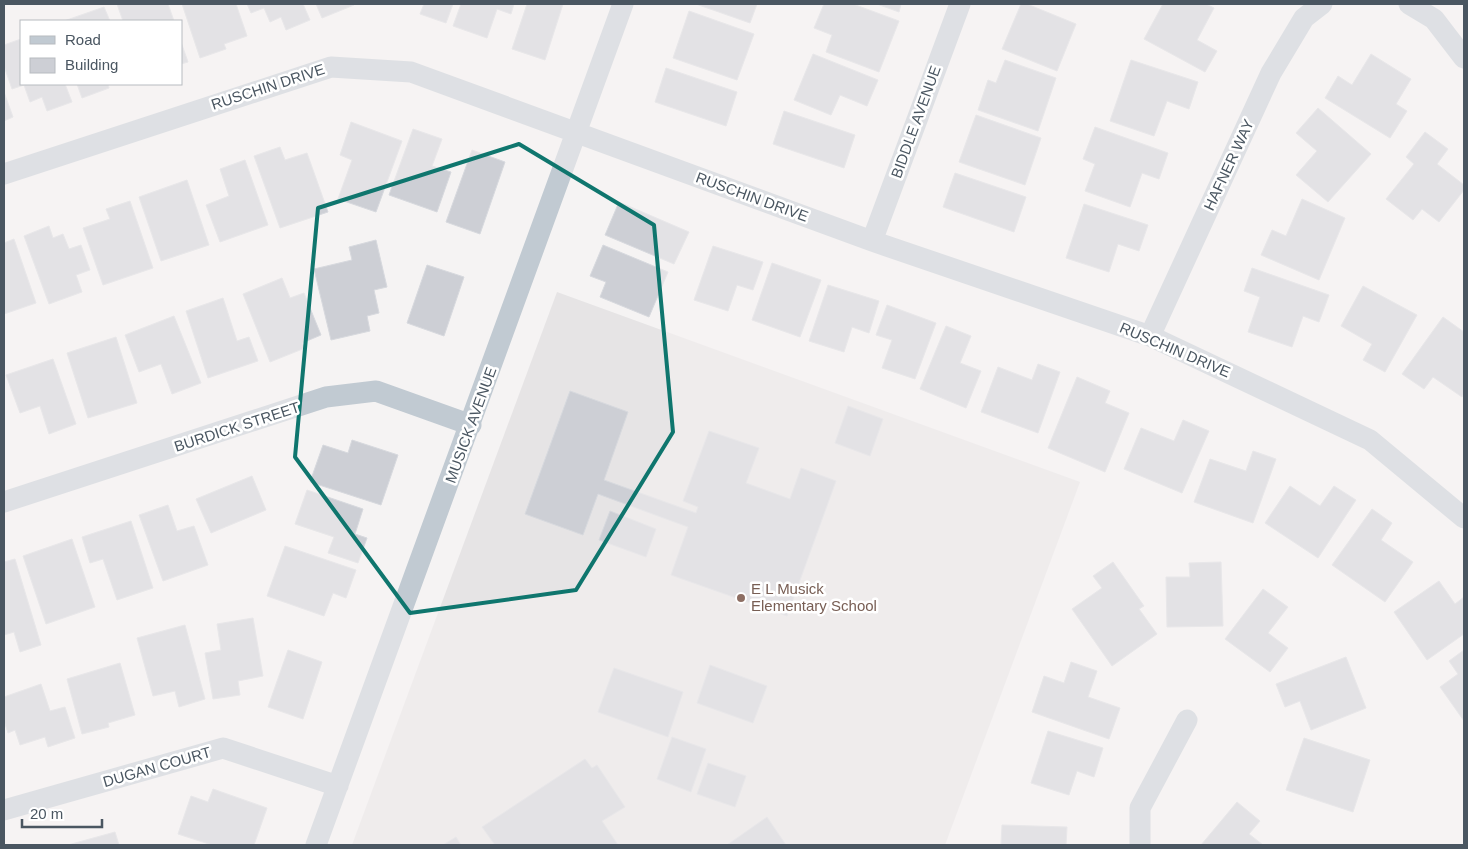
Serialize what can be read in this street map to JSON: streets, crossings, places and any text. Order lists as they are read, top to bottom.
{
  "streets": {
    "street": [
      "RUSCHIN DRIVE",
      "BIDDLE AVENUE",
      "HAFNER WAY",
      "MUSICK AVENUE",
      "BURDICK STREET",
      "DUGAN COURT"
    ]
  },
  "crossings": [
    ["RUSCHIN DRIVE", "BIDDLE AVENUE"],
    ["RUSCHIN DRIVE", "HAFNER WAY"],
    ["RUSCHIN DRIVE", "MUSICK AVENUE"],
    ["MUSICK AVENUE", "BURDICK STREET"],
    ["MUSICK AVENUE", "DUGAN COURT"]
  ],
  "places": ["E L Musick Elementary School"],
  "legend": ["Road", "Building"],
  "scale_bar": "20 m"
}
